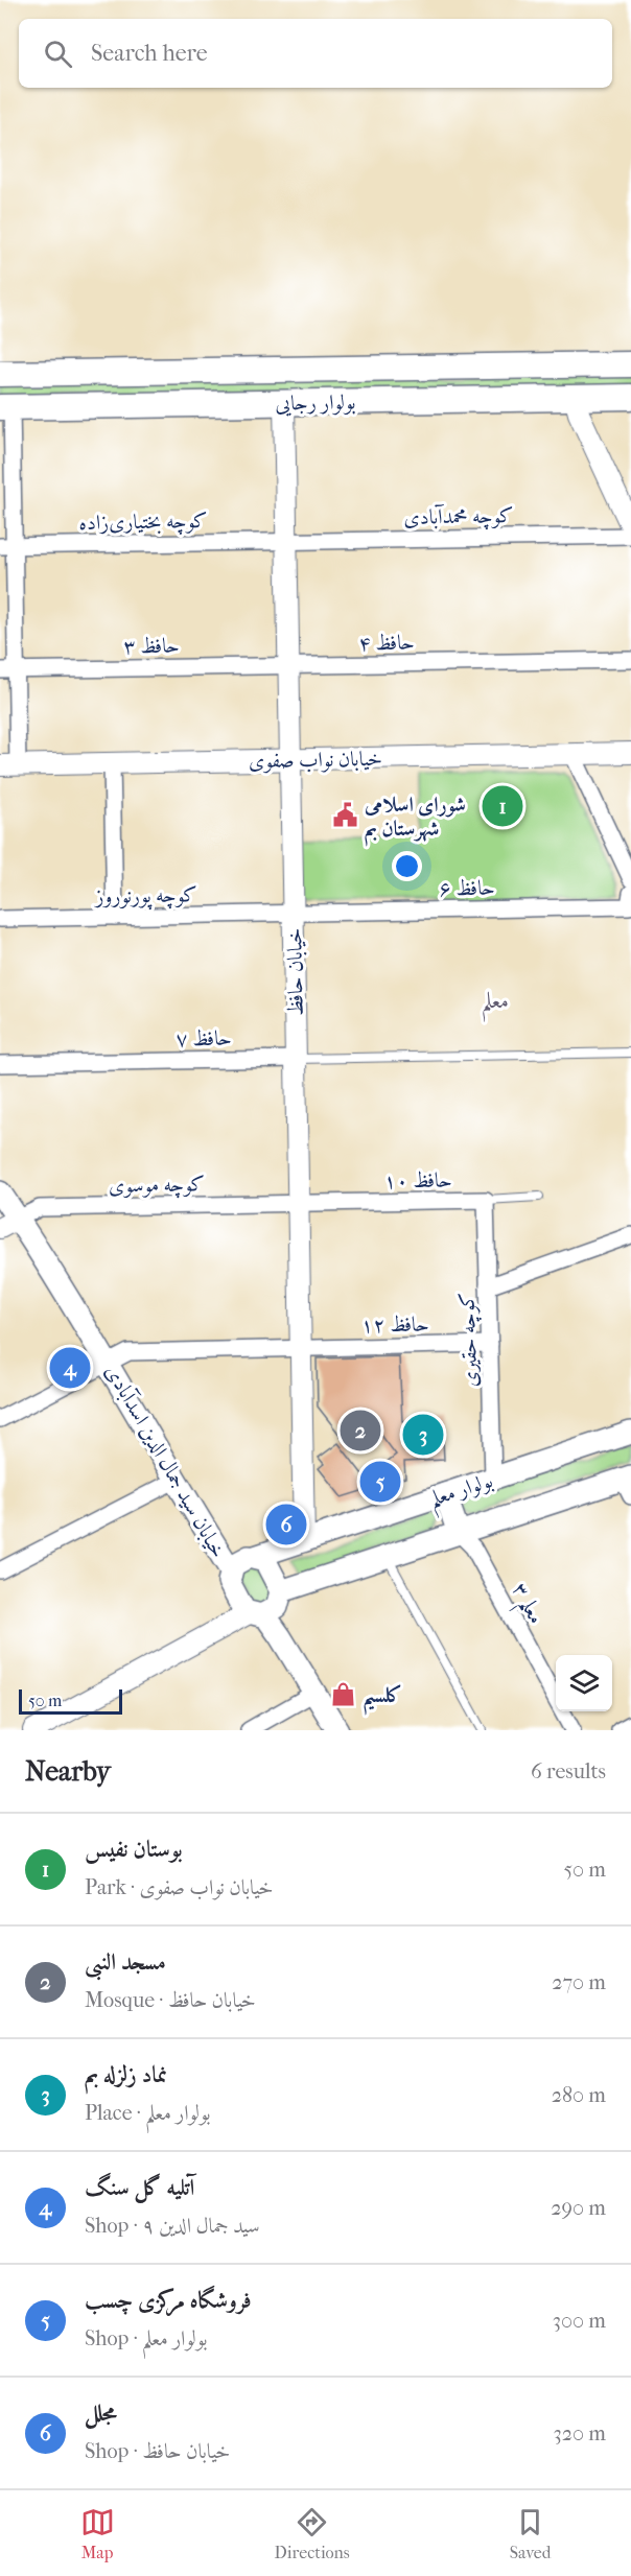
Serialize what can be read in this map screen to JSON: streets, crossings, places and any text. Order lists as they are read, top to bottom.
{
  "streets": {
    "main road": ["بولوار رجایی", "خیابان سید جمال الدین اسدآبادی", "بولوار معلم"],
    "street": [
      "کوچه محمدآبادی",
      "کوچه بختیاری‌زاده",
      "حافظ ۴",
      "حافظ ۳",
      "خیابان نواب صفوی",
      "حافظ ۶",
      "کوچه پورنوروز",
      "خیابان حافظ",
      "حافظ ۷",
      "حافظ ۱۰",
      "کوچه موسوی",
      "حافظ ۱۲",
      "کوچه حقیری",
      "معلم ۳"
    ]
  },
  "crossings": [
    ["بولوار رجایی", "خیابان حافظ"],
    ["کوچه محمدآبادی", "کوچه بختیاری‌زاده"],
    ["کوچه محمدآبادی", "خیابان حافظ"],
    ["کوچه بختیاری‌زاده", "خیابان حافظ"],
    ["حافظ ۴", "حافظ ۳"],
    ["حافظ ۴", "خیابان حافظ"],
    ["حافظ ۳", "خیابان حافظ"],
    ["خیابان نواب صفوی", "خیابان حافظ"],
    ["حافظ ۶", "کوچه پورنوروز"],
    ["حافظ ۶", "خیابان حافظ"],
    ["کوچه پورنوروز", "خیابان حافظ"],
    ["خیابان حافظ", "حافظ ۷"],
    ["خیابان حافظ", "حافظ ۱۰"],
    ["خیابان حافظ", "کوچه موسوی"],
    ["خیابان حافظ", "حافظ ۱۲"],
    ["خیابان حافظ", "بولوار معلم"],
    ["حافظ ۱۰", "کوچه موسوی"],
    ["حافظ ۱۰", "کوچه حقیری"],
    ["کوچه موسوی", "خیابان سید جمال الدین اسدآبادی"],
    ["حافظ ۱۲", "کوچه حقیری"],
    ["حافظ ۱۲", "خیابان سید جمال الدین اسدآبادی"],
    ["کوچه حقیری", "بولوار معلم"],
    ["خیابان سید جمال الدین اسدآبادی", "بولوار معلم"],
    ["بولوار معلم", "معلم ۳"]
  ],
  "districts": ["معلم"],
  "places": {
    "public building": ["شورای اسلامی شهرستان بم"],
    "shop": ["کلسیم"]
  },
  "scale_bar": "50 m",
  "page": {
    "search": "Search here",
    "pins": [
      "1",
      "4",
      "2",
      "3",
      "5",
      "6"
    ],
    "scale": "50 m",
    "heading": ["Nearby", "6 results"],
    "list": [
      {
        "mark": "1",
        "name": "بوستان نفیس",
        "note": "Park · خیابان نواب صفوی",
        "value": "50 m"
      },
      {
        "mark": "2",
        "name": "مسجد النبی",
        "note": "Mosque · خیابان حافظ",
        "value": "270 m"
      },
      {
        "mark": "3",
        "name": "نماد زلزله بم",
        "note": "Place · بولوار معلم",
        "value": "280 m"
      },
      {
        "mark": "4",
        "name": "آتلیه گل سنگ",
        "note": "Shop · سید جمال الدین ۹",
        "value": "290 m"
      },
      {
        "mark": "5",
        "name": "فروشگاه مرکزی چسب",
        "note": "Shop · بولوار معلم",
        "value": "300 m"
      },
      {
        "mark": "6",
        "name": "مجلل",
        "note": "Shop · خیابان حافظ",
        "value": "320 m"
      }
    ],
    "nav": ["Map", "Directions", "Saved"]
  }
}
